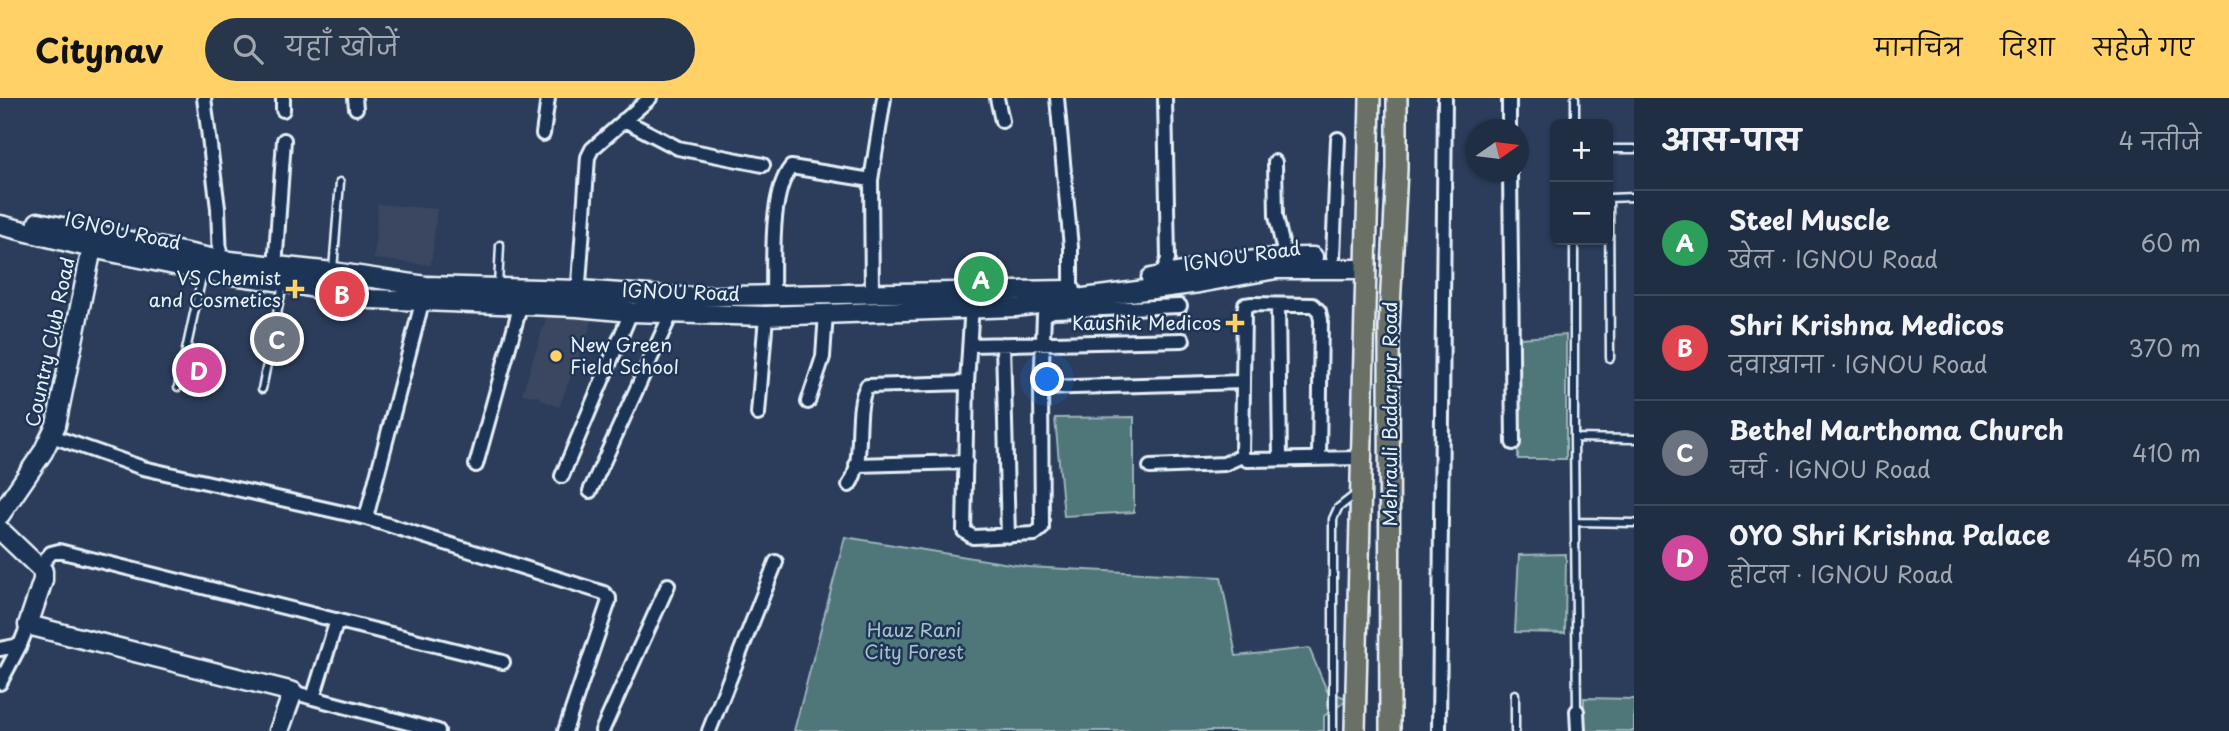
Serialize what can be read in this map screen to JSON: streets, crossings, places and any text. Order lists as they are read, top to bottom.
{
  "streets": {
    "main road": ["Mehrauli Badarpur Road"],
    "street": ["IGNOU Road", "Country Club Road"]
  },
  "crossings": [
    ["IGNOU Road", "Country Club Road"],
    ["IGNOU Road", "Mehrauli Badarpur Road"]
  ],
  "parks": ["Hauz Rani City Forest"],
  "places": {
    "health": ["VS Chemist and Cosmetics", "Kaushik Medicos"],
    "other": ["New Green Field School"]
  },
  "north": "right",
  "page": {
    "header": "Citynav",
    "search": "यहाँ खोजें",
    "nav": ["मानचित्र", "दिशा", "सहेजे गए"],
    "heading": ["आस-पास", "4 नतीजे"],
    "map_buttons": ["+", "−"],
    "list": [
      {
        "mark": "A",
        "name": "Steel Muscle",
        "note": "खेल · IGNOU Road",
        "value": "60 m"
      },
      {
        "mark": "B",
        "name": "Shri Krishna Medicos",
        "note": "दवाख़ाना · IGNOU Road",
        "value": "370 m"
      },
      {
        "mark": "C",
        "name": "Bethel Marthoma Church",
        "note": "चर्च · IGNOU Road",
        "value": "410 m"
      },
      {
        "mark": "D",
        "name": "OYO Shri Krishna Palace",
        "note": "होटल · IGNOU Road",
        "value": "450 m"
      }
    ],
    "pins": [
      "A",
      "B",
      "C",
      "D"
    ]
  }
}
